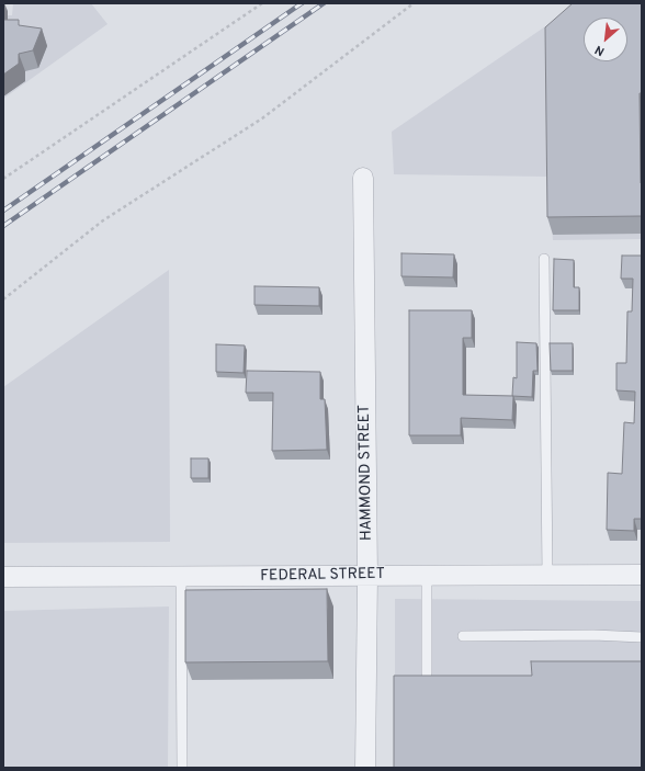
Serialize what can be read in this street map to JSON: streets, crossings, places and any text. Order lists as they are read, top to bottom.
{
  "streets": {
    "street": ["HAMMOND STREET", "FEDERAL STREET"]
  },
  "crossings": [
    ["HAMMOND STREET", "FEDERAL STREET"]
  ],
  "north": "bottom left"
}
